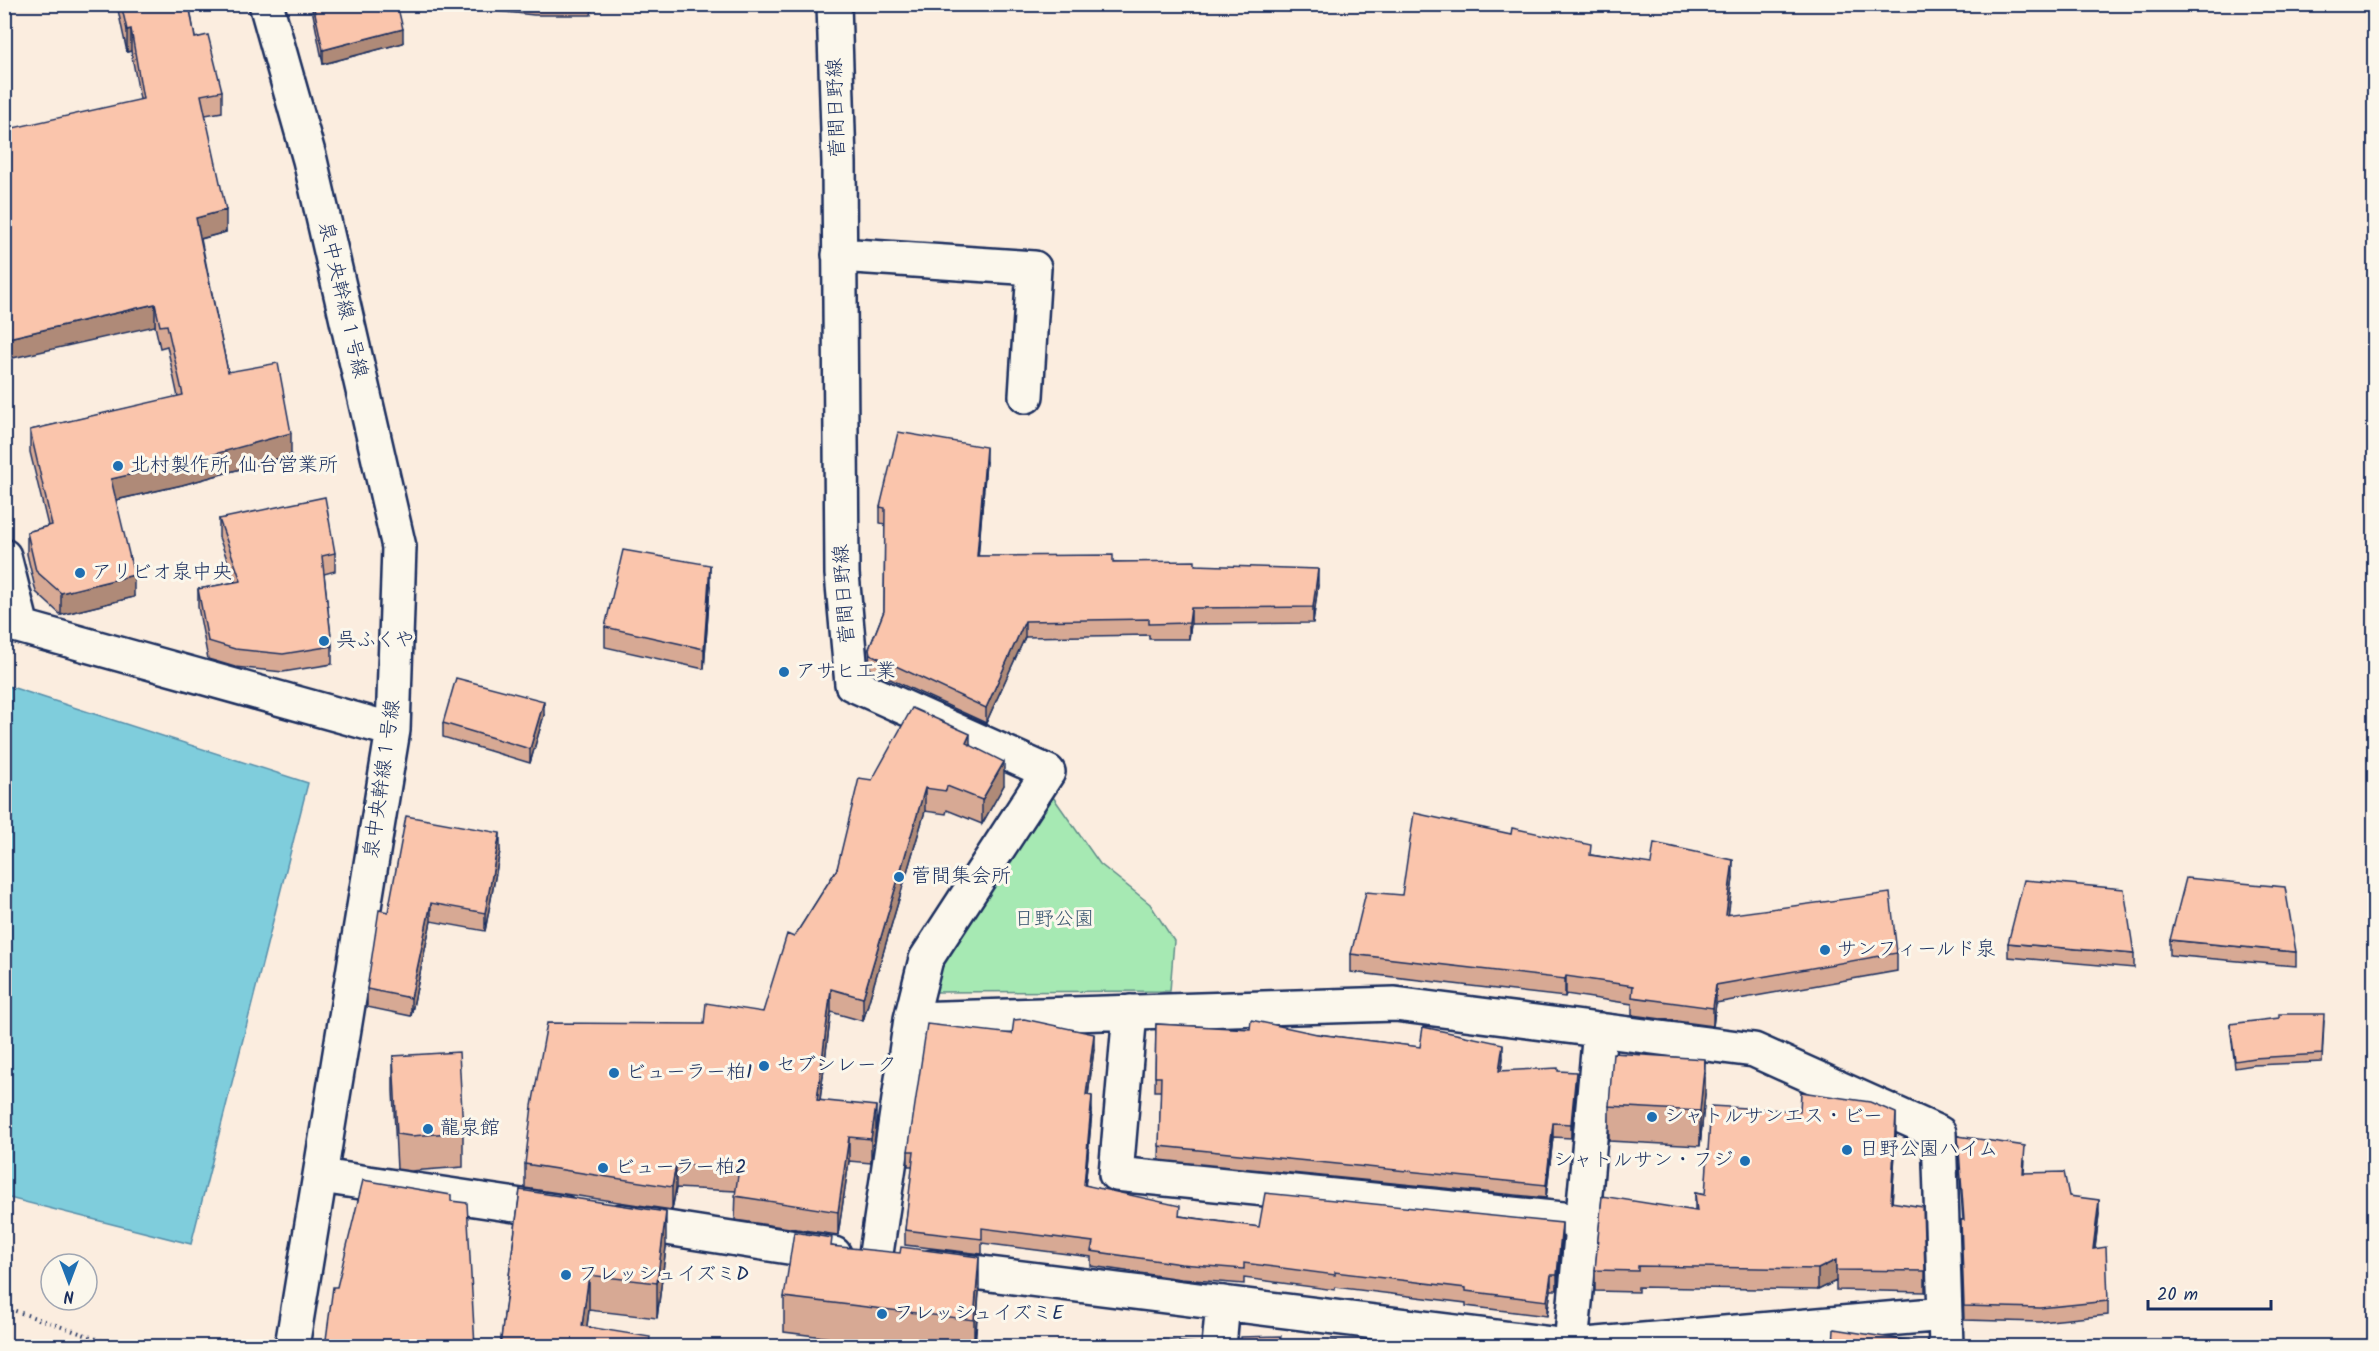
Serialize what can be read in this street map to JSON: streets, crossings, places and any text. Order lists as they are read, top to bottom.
{
  "streets": {
    "street": ["菅間日野線", "泉中央幹線１号線"]
  },
  "parks": ["日野公園"],
  "places": [
    "北村製作所 仙台営業所",
    "アリビオ泉中央",
    "呉ふくや",
    "アサヒ工業",
    "菅間集会所",
    "サンフィールド泉",
    "セブンレーク",
    "ビューラー柏1",
    "シャトルサンエス・ビー",
    "龍泉館",
    "日野公園ハイム",
    "シャトルサン・フジ",
    "ビューラー柏2",
    "フレッシュイズミD",
    "フレッシュイズミE"
  ],
  "scale_bar": "20 m",
  "north": "bottom"
}
